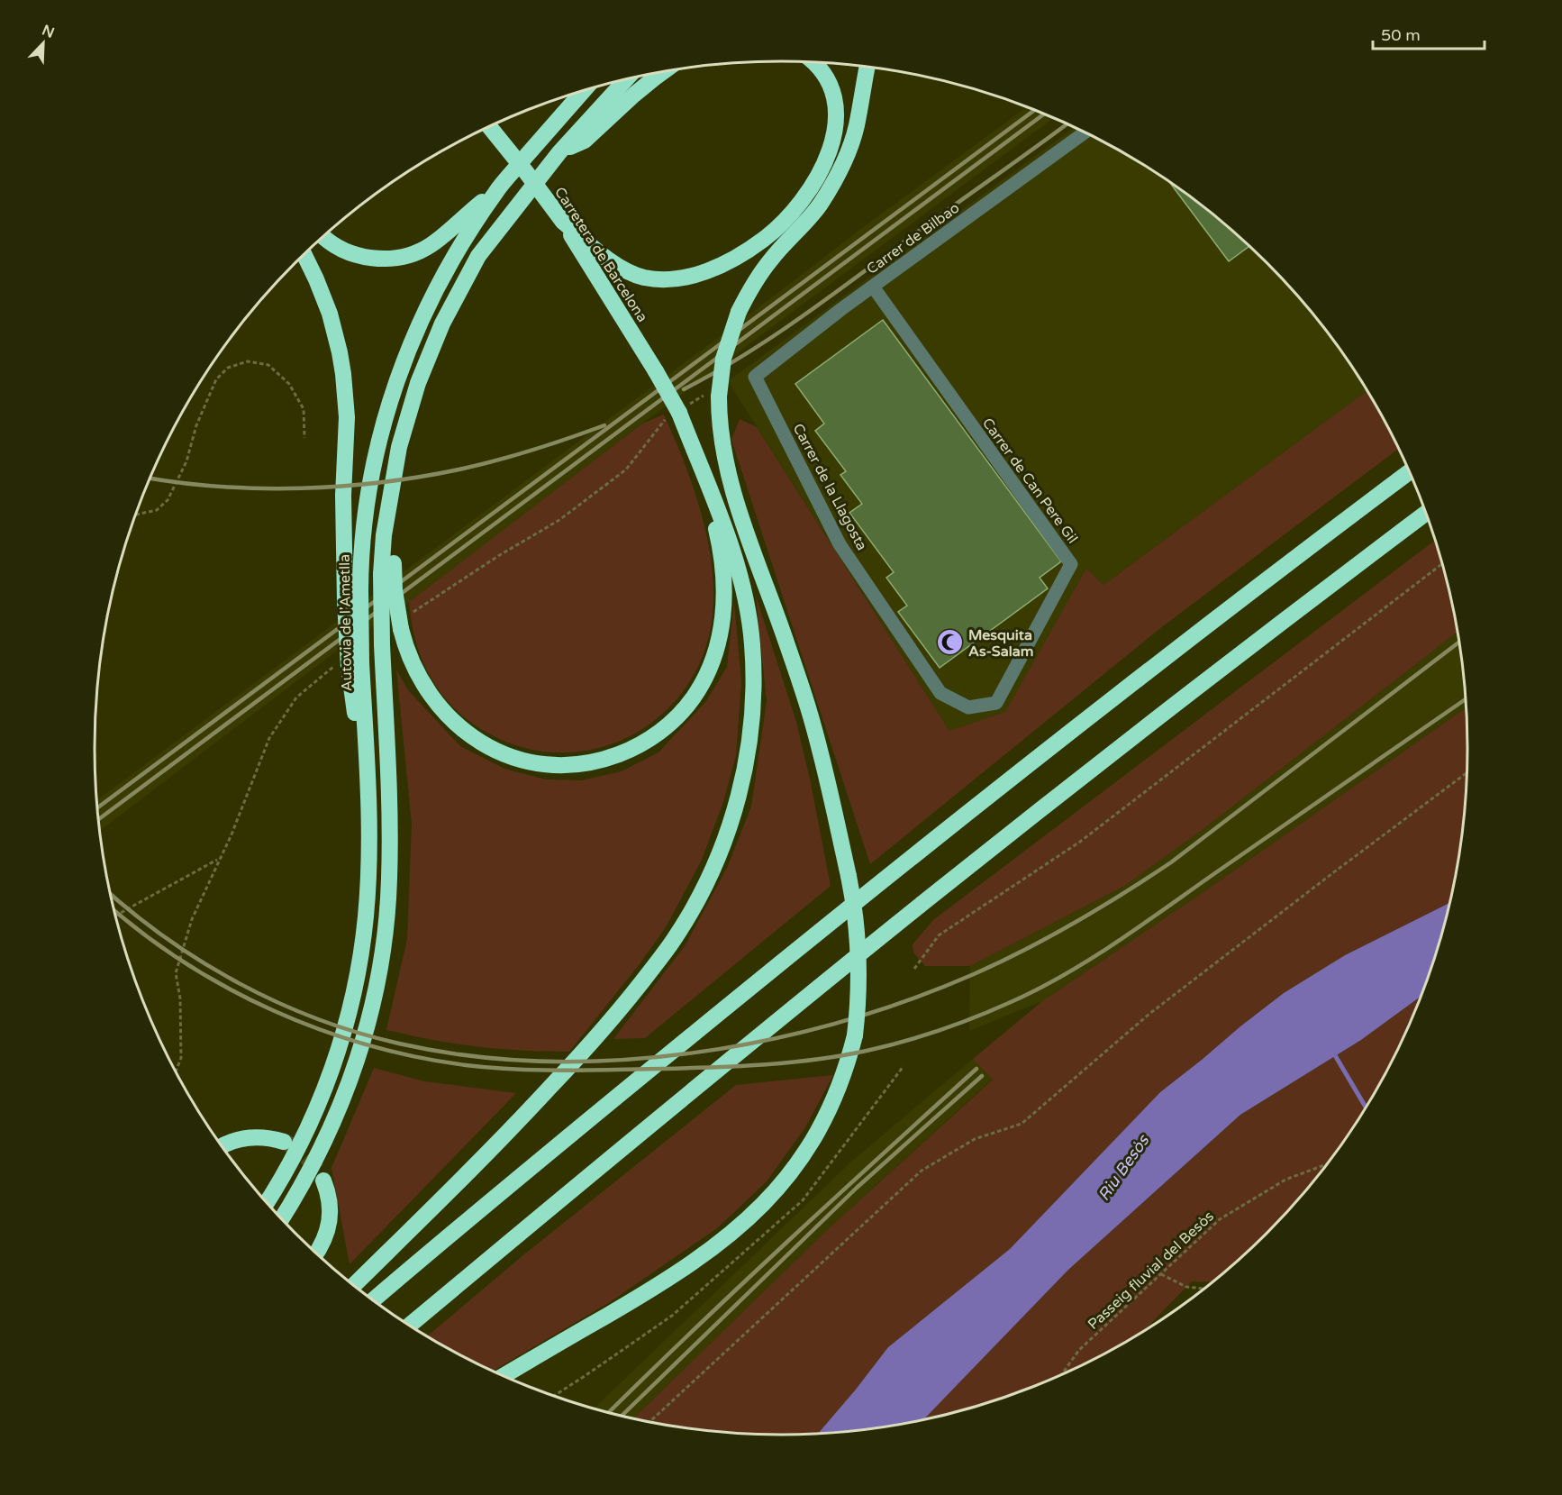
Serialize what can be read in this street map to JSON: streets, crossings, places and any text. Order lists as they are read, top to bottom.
{
  "streets": {
    "highway": ["Carretera de Barcelona", "Autovia de l'Ametlla"],
    "street": ["Carrer de Bilbao", "Carrer de Can Pere Gil", "Carrer de la Llagosta"],
    "path": ["Passeig fluvial del Besòs"]
  },
  "crossings": [
    ["Carrer de Bilbao", "Carrer de Can Pere Gil"],
    ["Carrer de Bilbao", "Carrer de la Llagosta"],
    ["Carrer de Can Pere Gil", "Carrer de la Llagosta"]
  ],
  "water": ["Riu Besòs"],
  "places": {
    "mosque": ["Mesquita As-Salam"]
  },
  "scale_bar": "50 m",
  "north": "top right"
}
